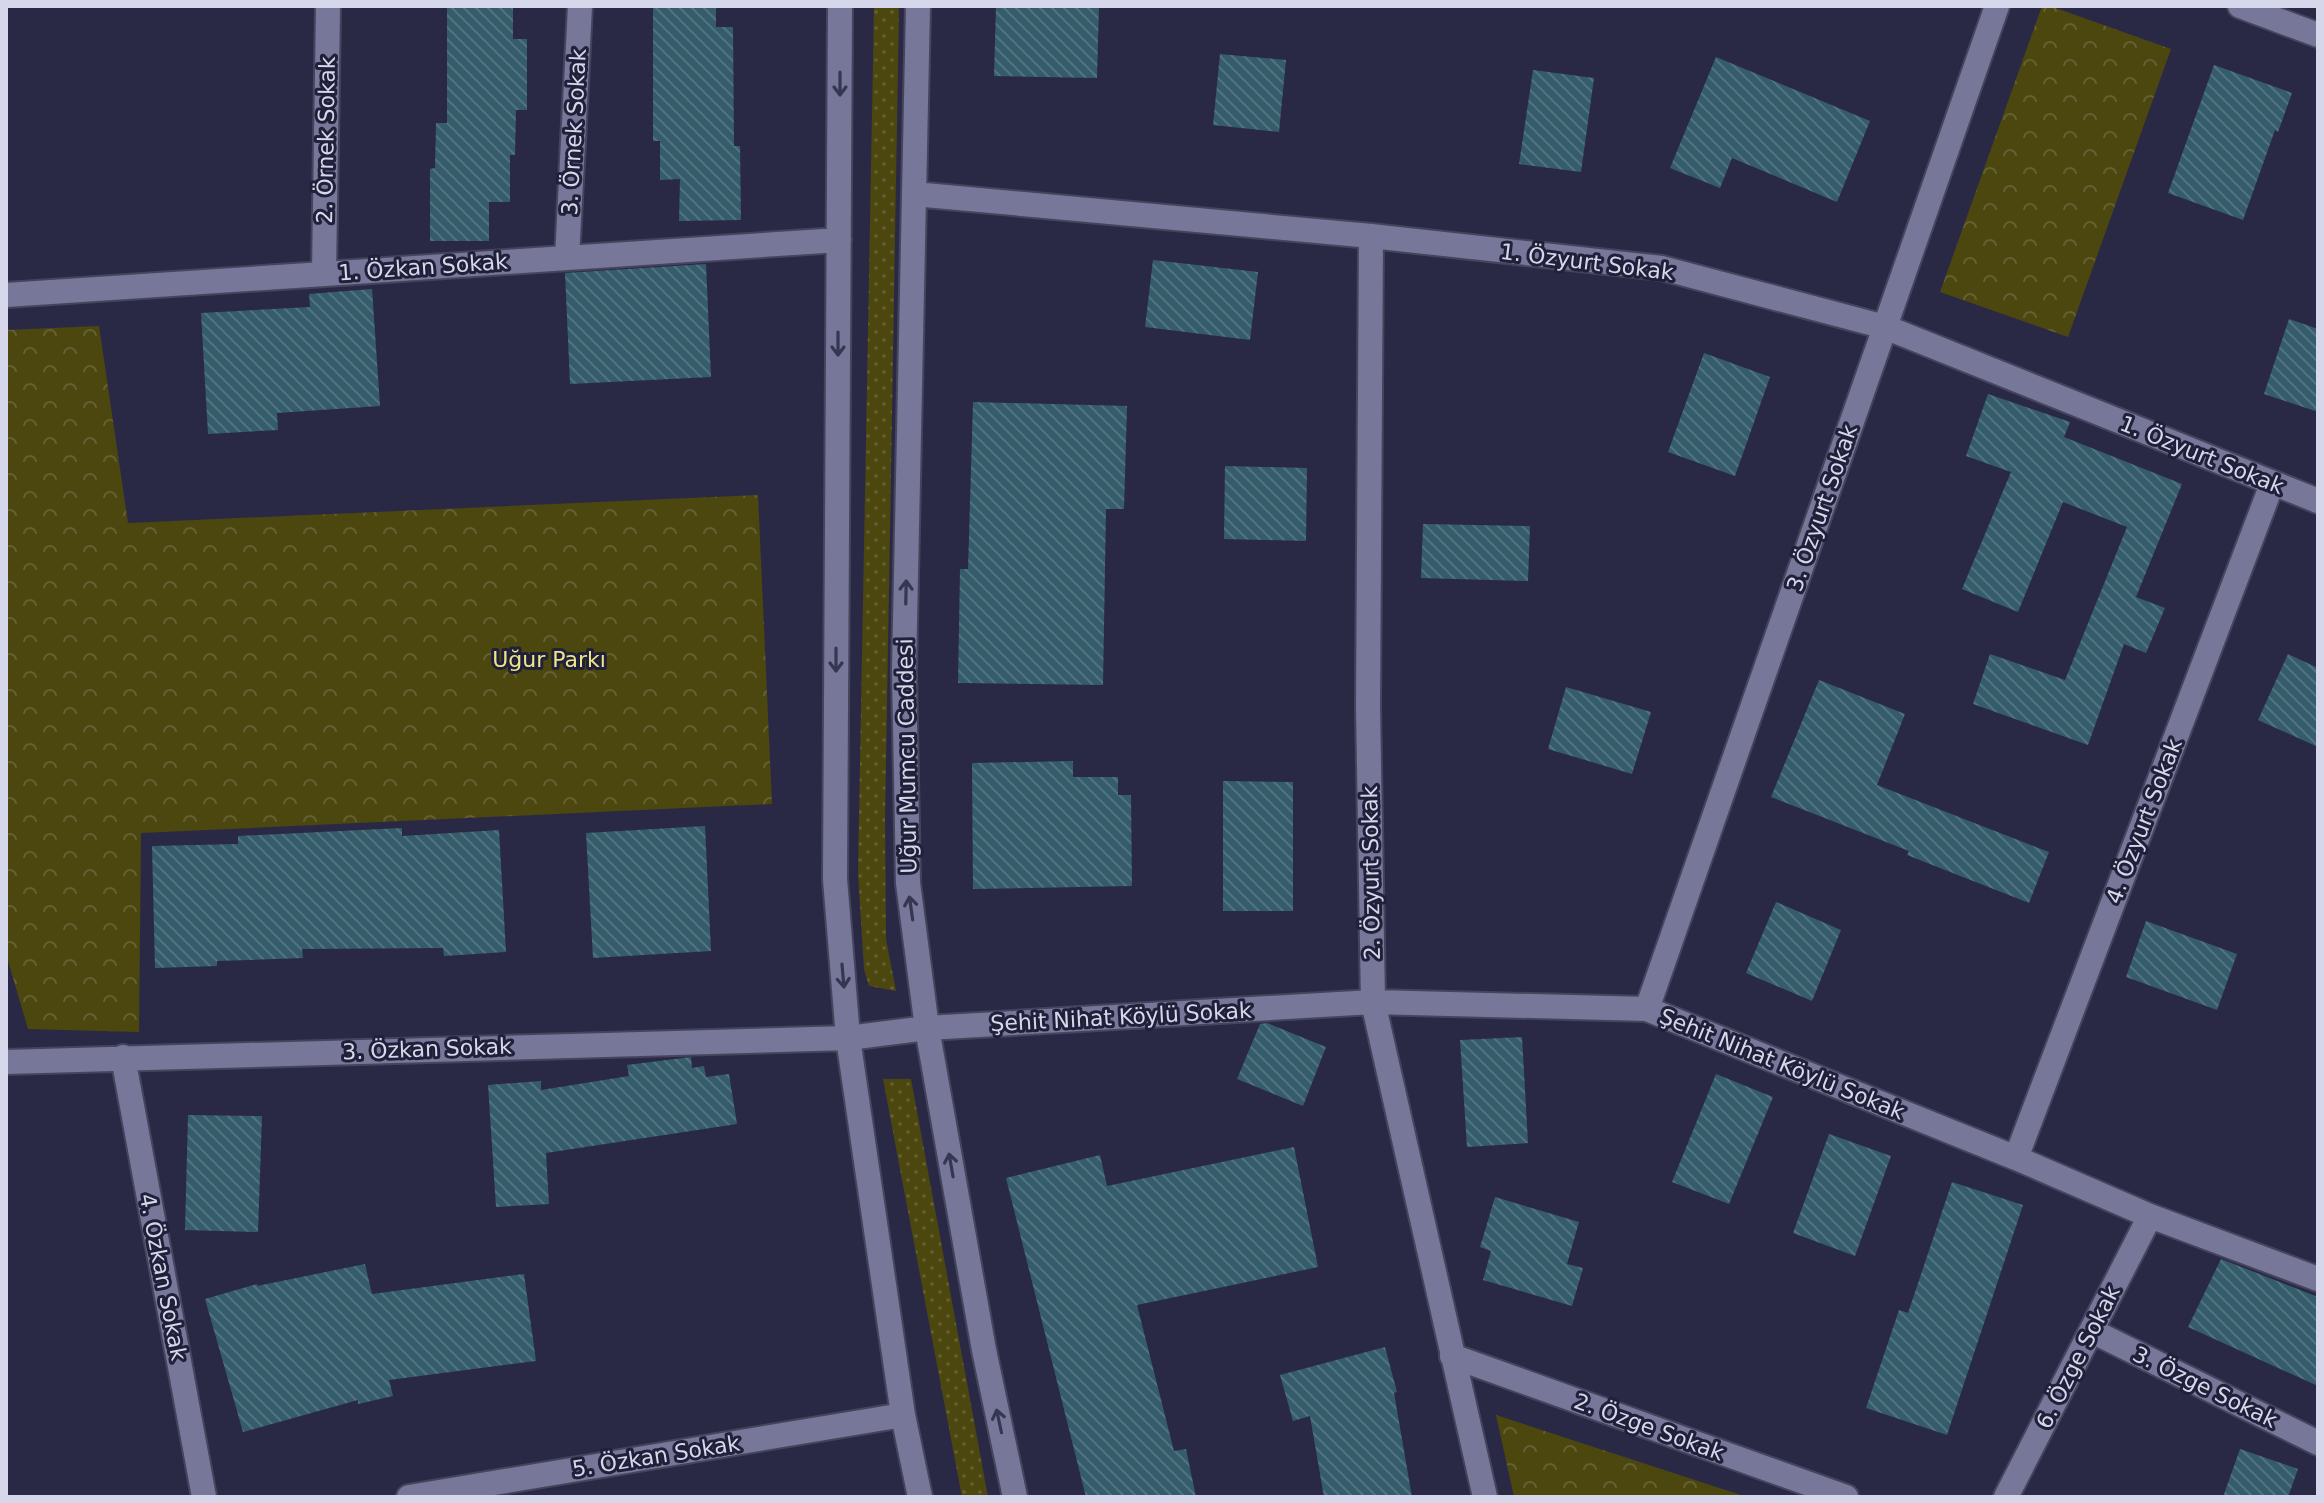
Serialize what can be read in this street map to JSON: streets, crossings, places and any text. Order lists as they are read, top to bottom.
{
  "streets": {
    "street": [
      "3. Örnek Sokak",
      "2. Örnek Sokak",
      "1. Özyurt Sokak",
      "1. Özkan Sokak",
      "3. Özyurt Sokak",
      "Uğur Mumcu Caddesi",
      "4. Özyurt Sokak",
      "2. Özyurt Sokak",
      "Şehit Nihat Köylü Sokak",
      "3. Özkan Sokak",
      "4. Özkan Sokak",
      "6. Özge Sokak",
      "3. Özge Sokak",
      "2. Özge Sokak",
      "5. Özkan Sokak"
    ]
  },
  "crossings": [
    ["3. Örnek Sokak", "1. Özkan Sokak"],
    ["2. Örnek Sokak", "1. Özkan Sokak"],
    ["1. Özyurt Sokak", "3. Özyurt Sokak"],
    ["1. Özyurt Sokak", "Uğur Mumcu Caddesi"],
    ["1. Özyurt Sokak", "4. Özyurt Sokak"],
    ["1. Özyurt Sokak", "2. Özyurt Sokak"],
    ["3. Özyurt Sokak", "Şehit Nihat Köylü Sokak"],
    ["Uğur Mumcu Caddesi", "Şehit Nihat Köylü Sokak"],
    ["4. Özyurt Sokak", "Şehit Nihat Köylü Sokak"],
    ["2. Özyurt Sokak", "Şehit Nihat Köylü Sokak"],
    ["2. Özyurt Sokak", "2. Özge Sokak"],
    ["Şehit Nihat Köylü Sokak", "3. Özkan Sokak"],
    ["Şehit Nihat Köylü Sokak", "6. Özge Sokak"],
    ["3. Özkan Sokak", "4. Özkan Sokak"],
    ["6. Özge Sokak", "3. Özge Sokak"]
  ],
  "parks": ["Uğur Parkı"]
}
